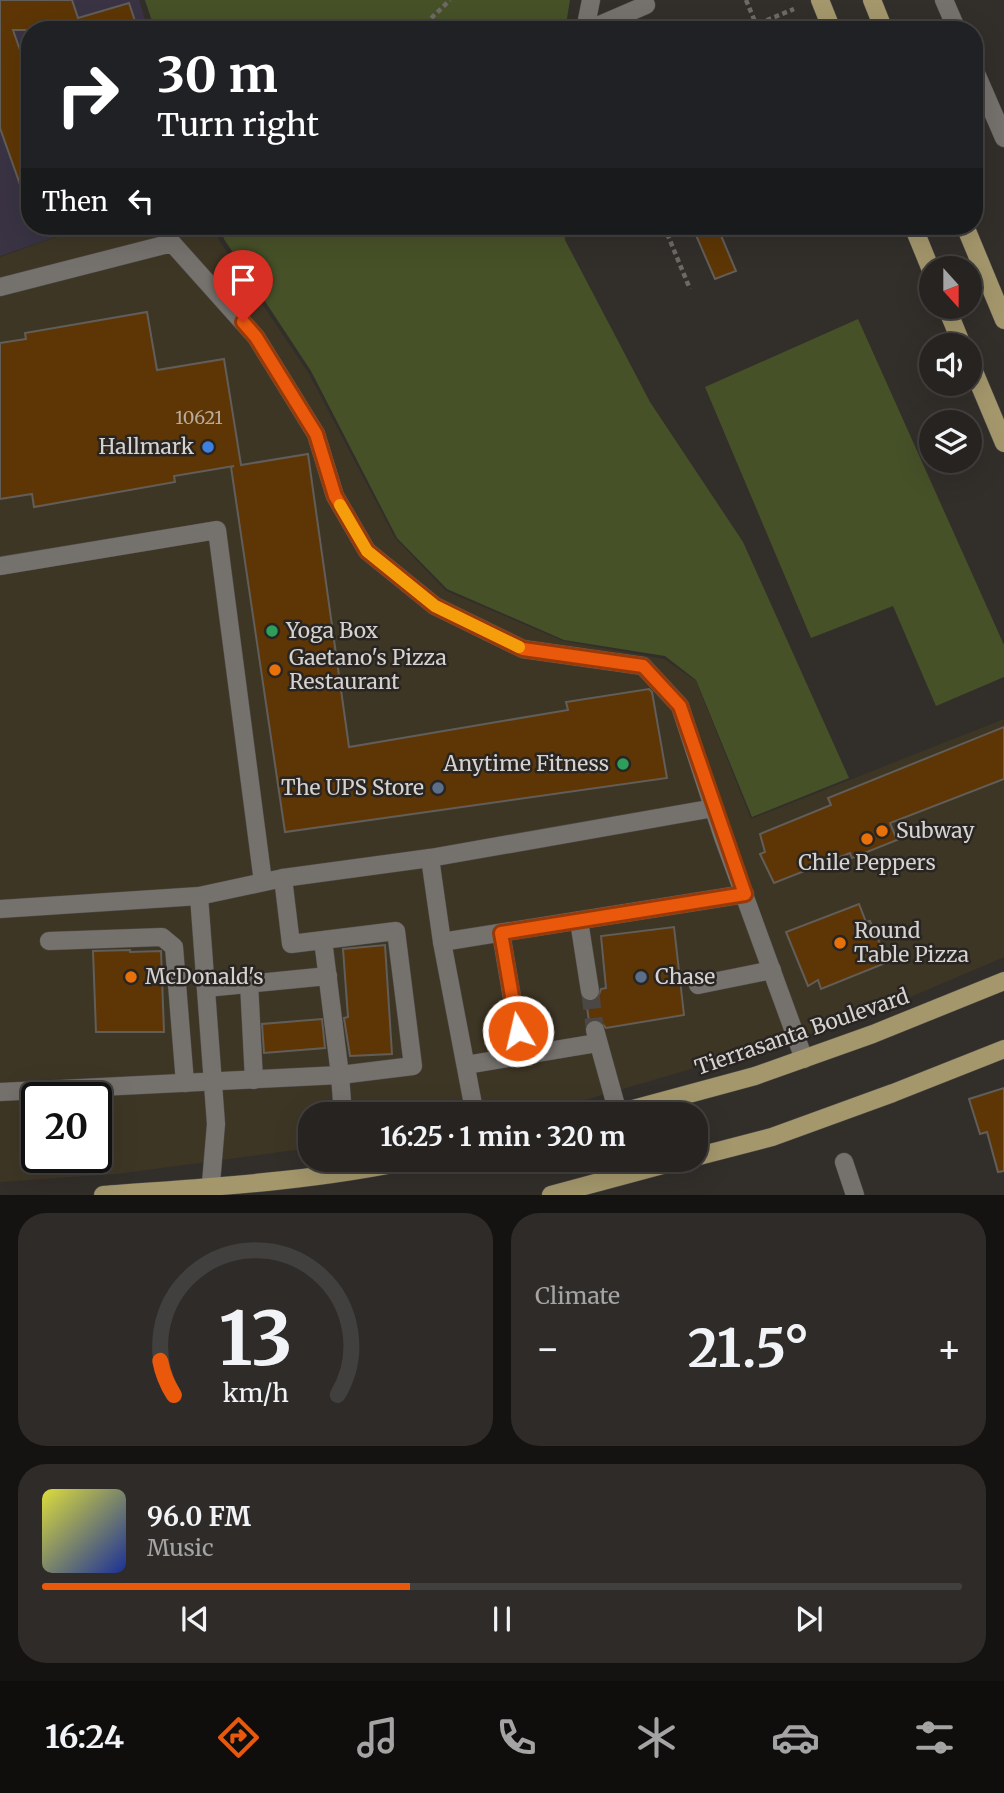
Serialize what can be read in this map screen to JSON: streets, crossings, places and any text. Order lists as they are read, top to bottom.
{
  "streets": {
    "main road": ["Tierrasanta Boulevard"]
  },
  "places": [
    "Hallmark",
    "Yoga Box",
    "Gaetano's Pizza Restaurant",
    "Anytime Fitness",
    "The UPS Store",
    "Subway",
    "Chile Peppers",
    "Round Table Pizza",
    "McDonald's",
    "Chase"
  ],
  "house_numbers": ["10621"],
  "north": "bottom",
  "page": {
    "turn": ["30 m", "Turn right"],
    "then": "Then",
    "limit": "20",
    "trip": "16:25 · 1 min · 320 m",
    "tile": "Climate",
    "heat": ["−", "21.5°", "+"],
    "song": ["96.0 FM", "Music"],
    "tabs": "16:24",
    "gauge": ["13", "km/h"]
  }
}
